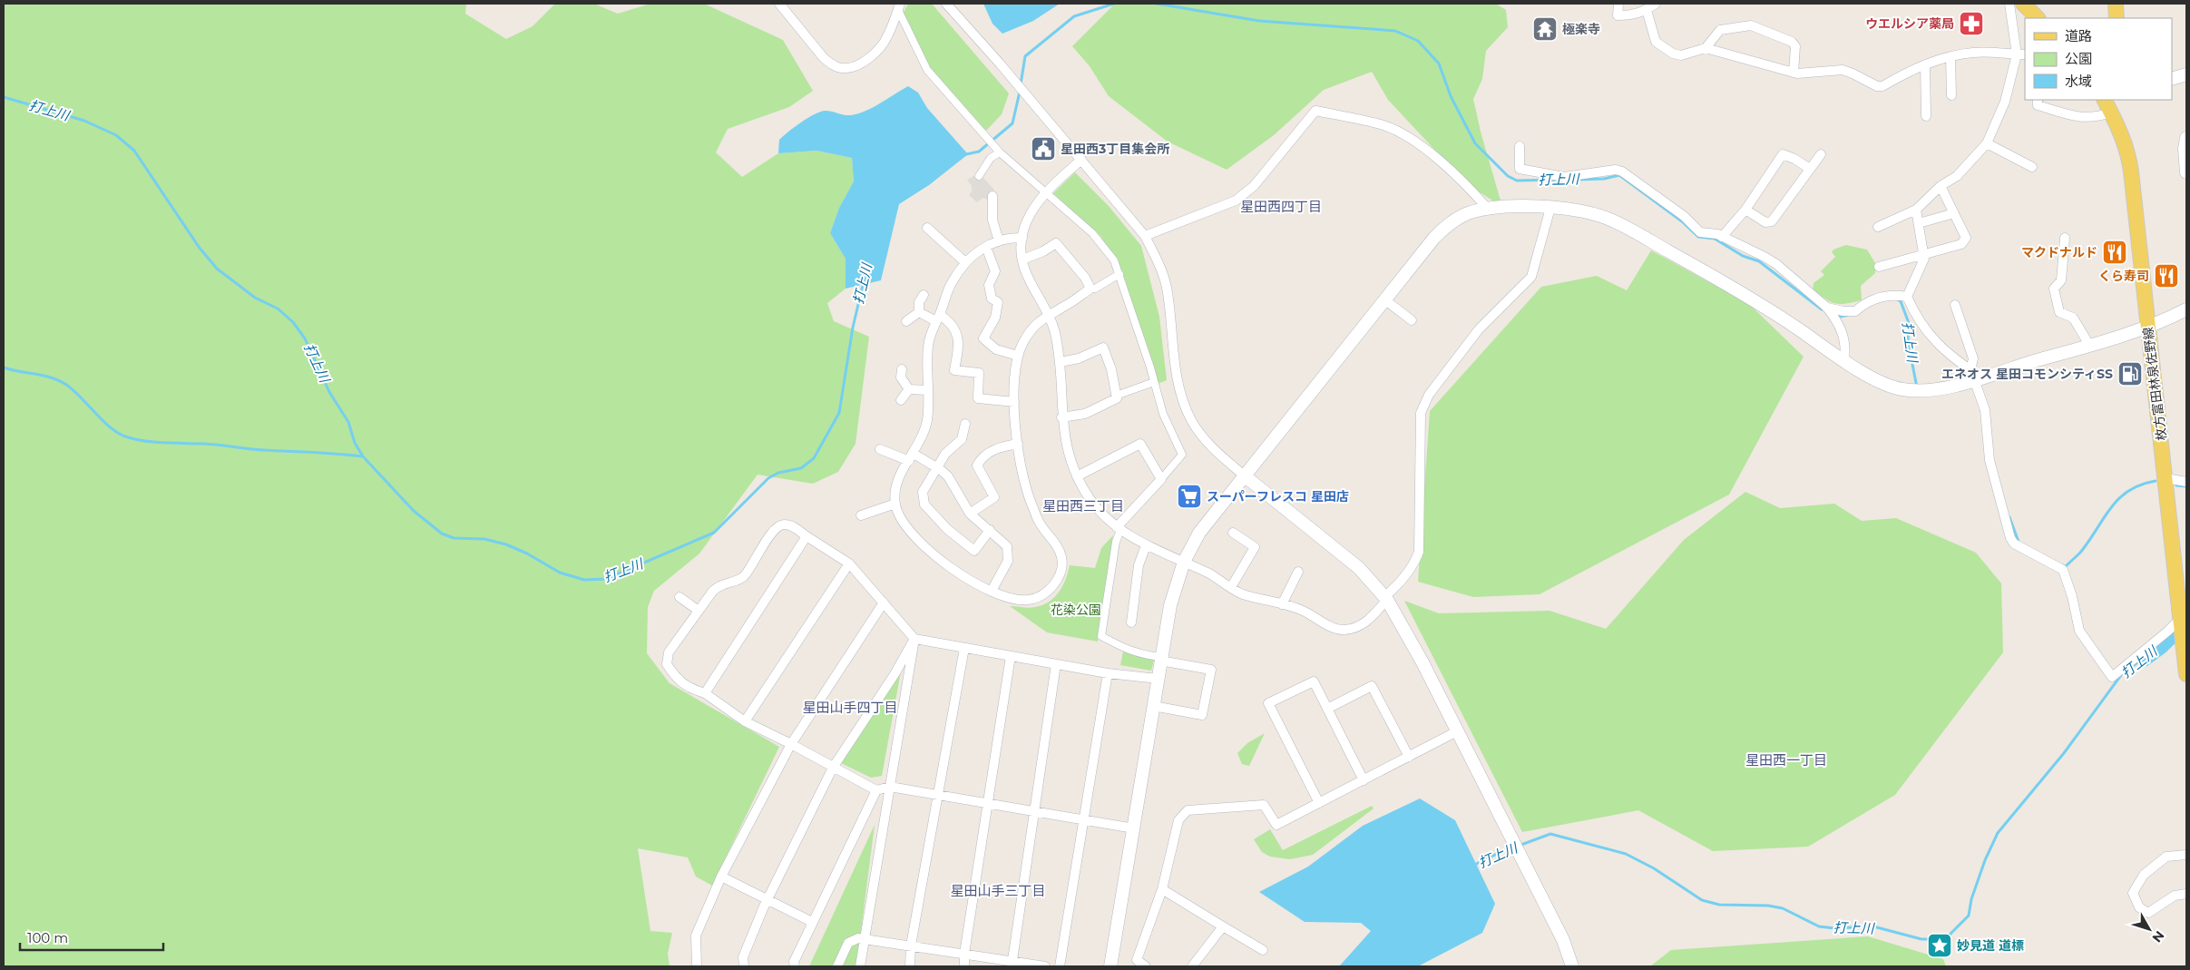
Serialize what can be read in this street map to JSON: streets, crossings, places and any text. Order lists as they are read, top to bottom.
{
  "streets": {
    "main road": ["枚方富田林泉佐野線"]
  },
  "districts": [
    "星田西四丁目",
    "星田西三丁目",
    "星田山手四丁目",
    "星田西一丁目",
    "星田山手三丁目"
  ],
  "water": ["打上川"],
  "parks": ["花染公園"],
  "places": {
    "pharmacy": ["ウエルシア薬局"],
    "temple": ["極楽寺"],
    "public building": ["星田西3丁目集会所"],
    "restaurant": ["マクドナルド", "くら寿司"],
    "fuel station": ["エネオス 星田コモンシティSS"],
    "supermarket": ["スーパーフレスコ 星田店"],
    "place": ["妙見道 道標"]
  },
  "legend": ["道路", "公園", "水域"],
  "scale_bar": "100 m",
  "north": "bottom right"
}
